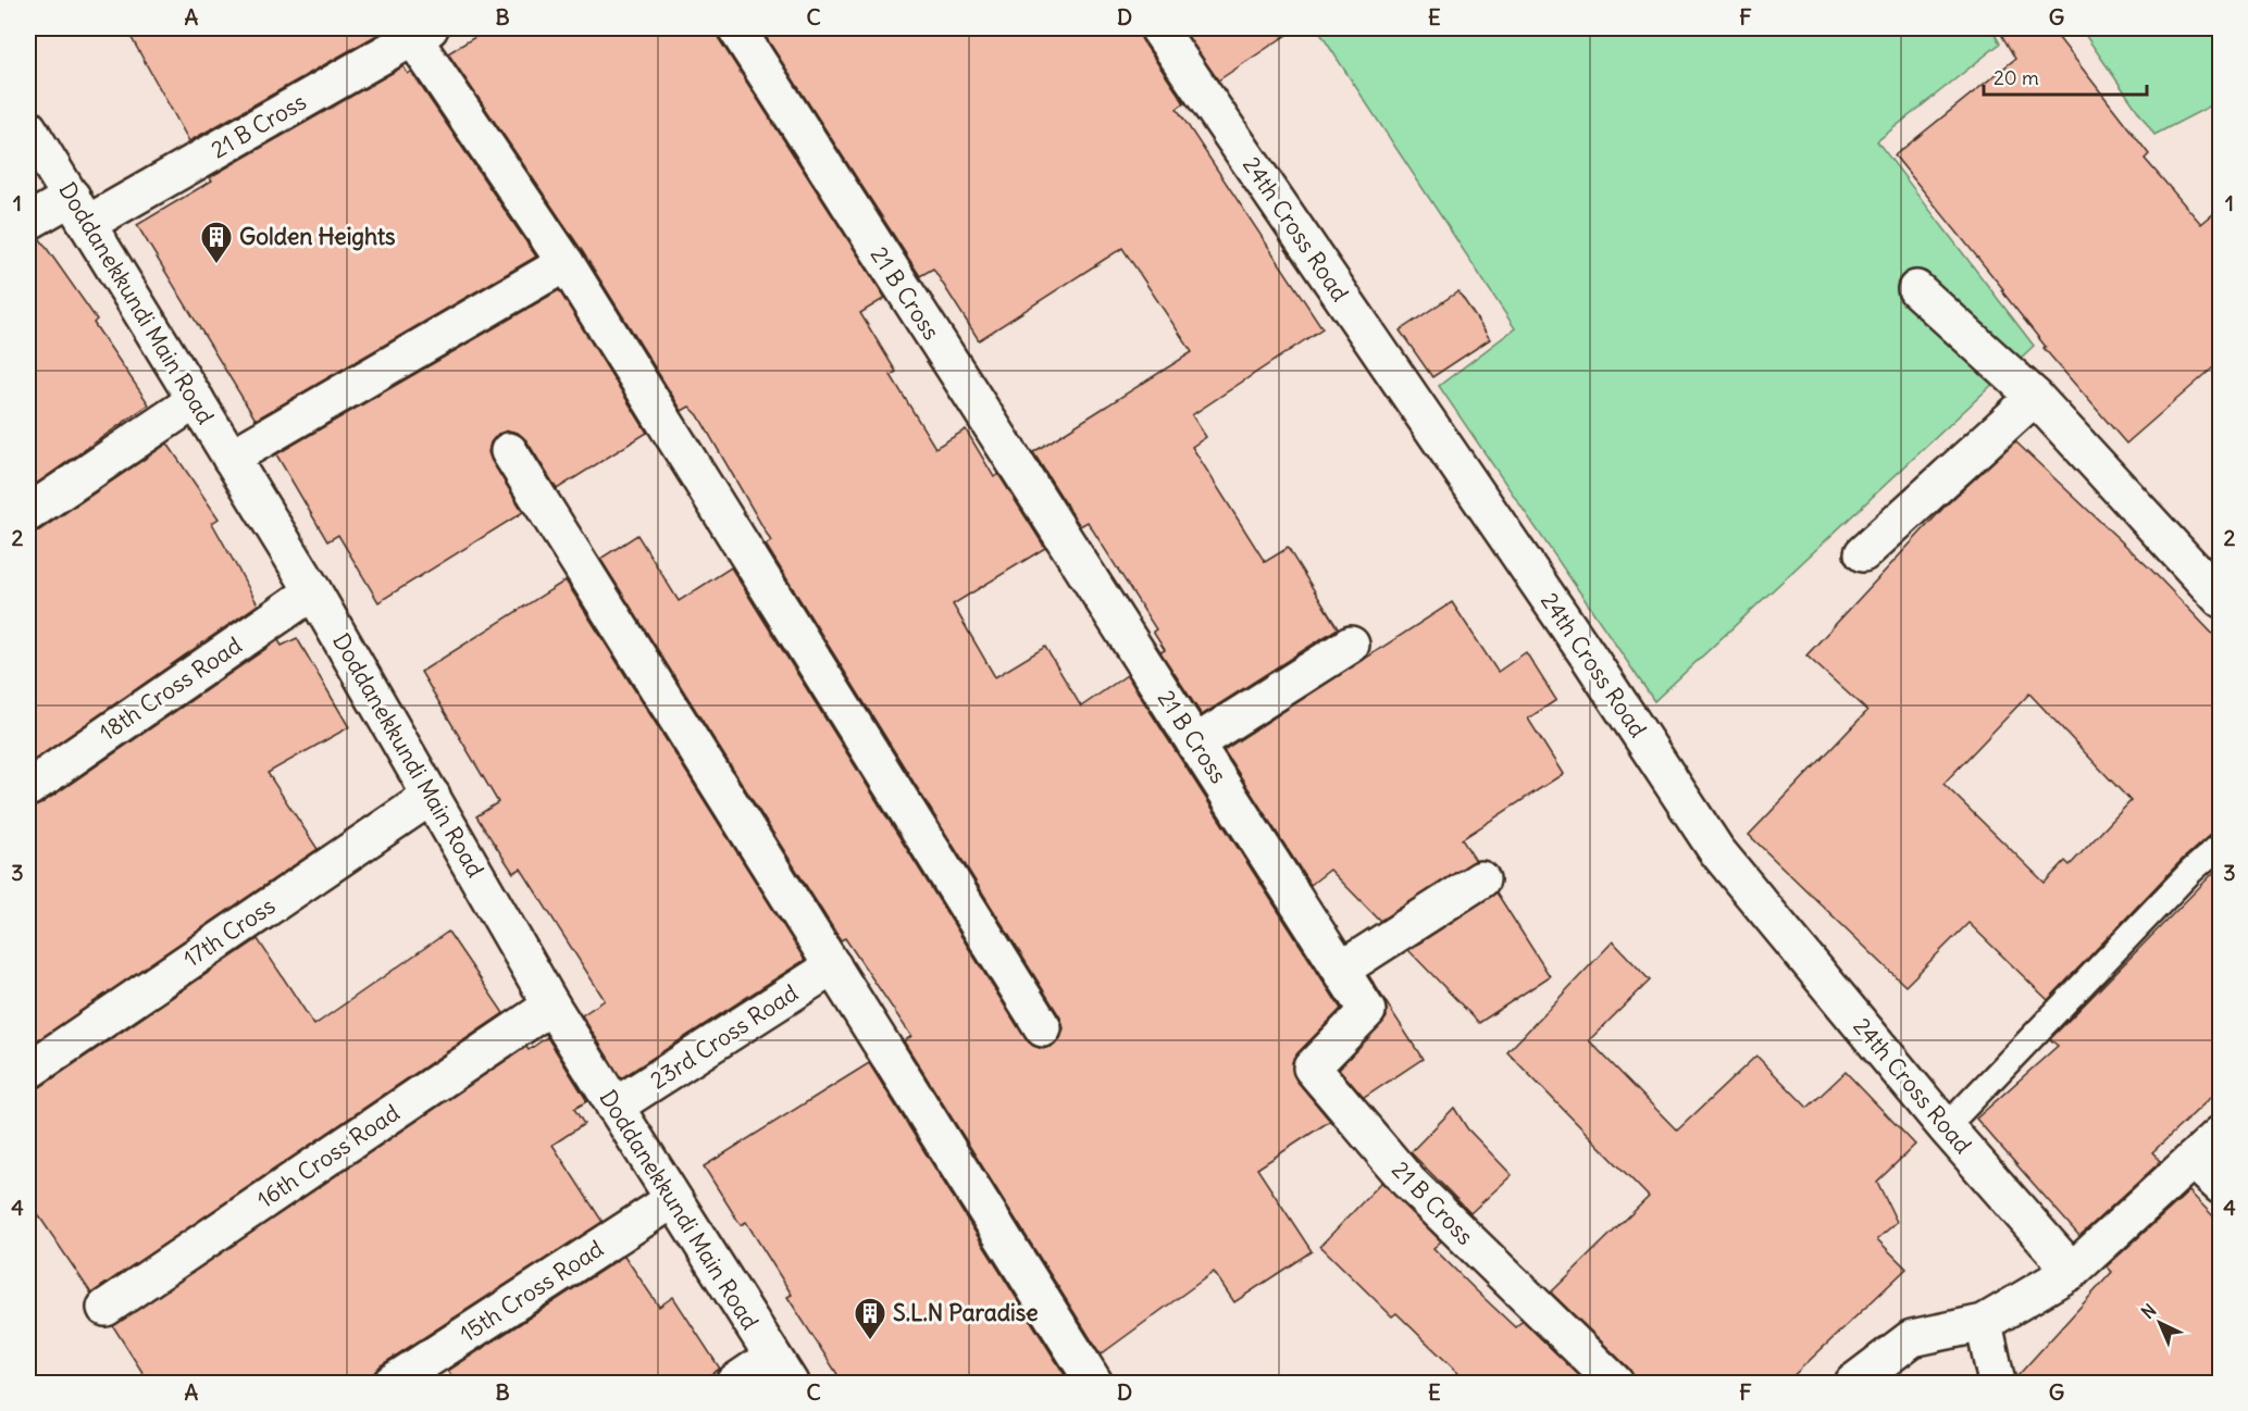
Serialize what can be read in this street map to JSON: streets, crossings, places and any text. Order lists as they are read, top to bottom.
{
  "streets": {
    "street": [
      "21 B Cross",
      "24th Cross Road",
      "Doddanekkundi Main Road",
      "18th Cross Road",
      "17th Cross",
      "23rd Cross Road",
      "16th Cross Road",
      "15th Cross Road"
    ]
  },
  "crossings": [
    ["21 B Cross", "Doddanekkundi Main Road"],
    ["Doddanekkundi Main Road", "18th Cross Road"],
    ["Doddanekkundi Main Road", "17th Cross"],
    ["Doddanekkundi Main Road", "23rd Cross Road"],
    ["Doddanekkundi Main Road", "16th Cross Road"],
    ["Doddanekkundi Main Road", "15th Cross Road"]
  ],
  "places": {
    "building": ["Golden Heights", "S.L.N Paradise"]
  },
  "scale_bar": "20 m",
  "north": "top left",
  "grid": {
    "columns": [
      "A",
      "B",
      "C",
      "D",
      "E",
      "F",
      "G"
    ],
    "rows": [
      "1",
      "2",
      "3",
      "4"
    ]
  }
}
